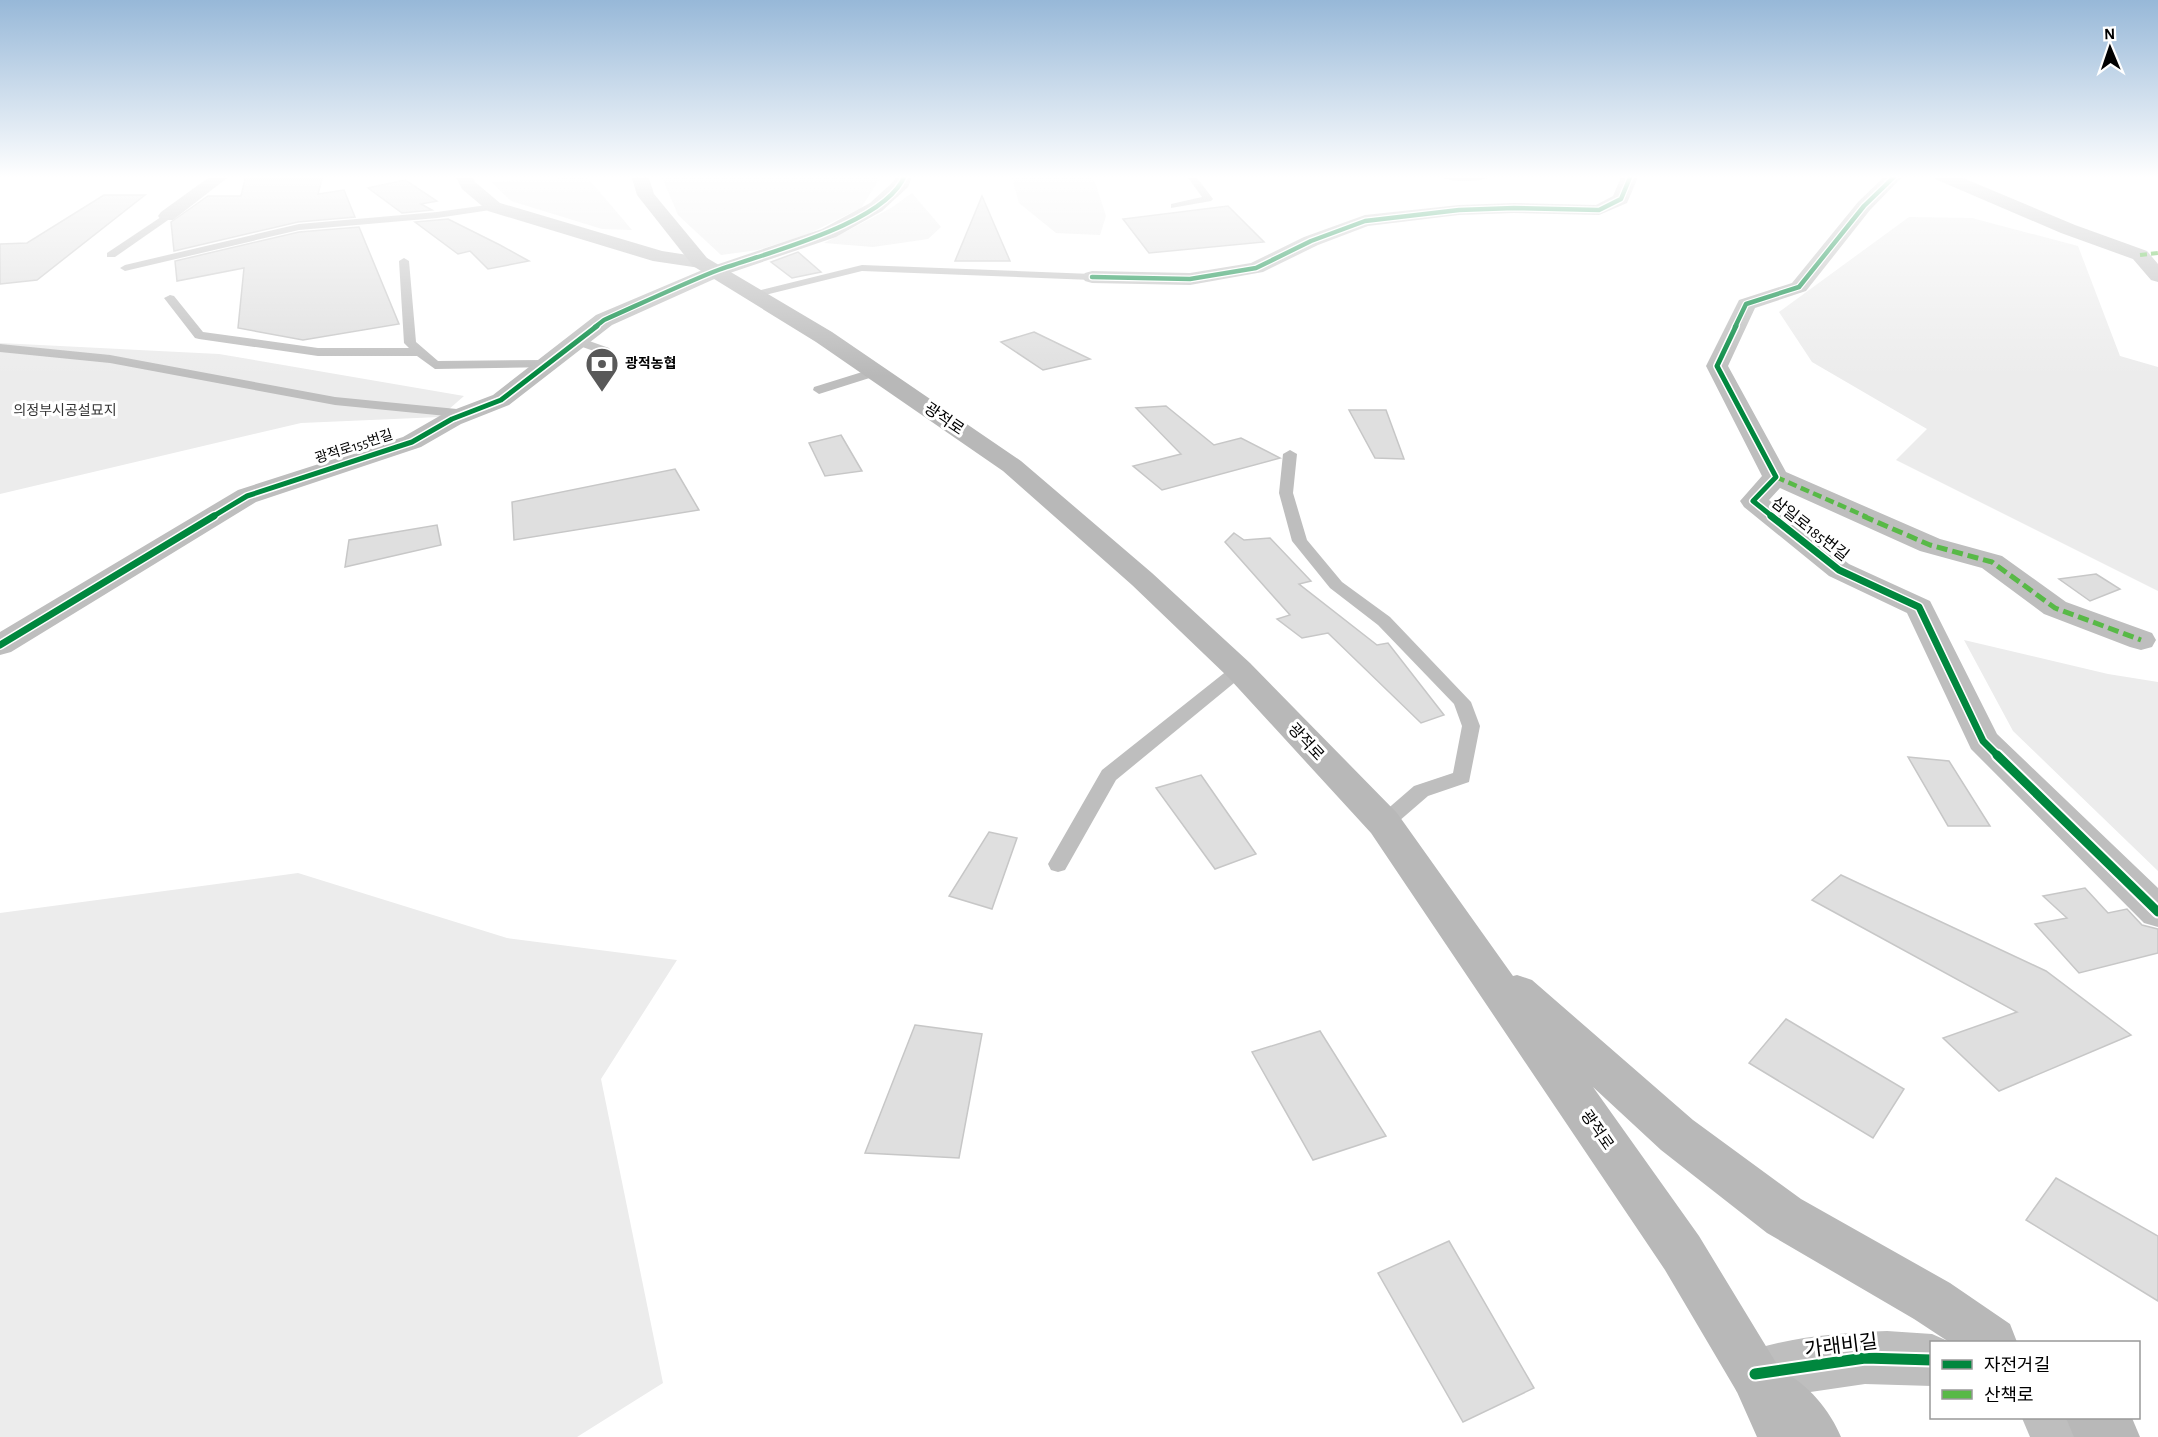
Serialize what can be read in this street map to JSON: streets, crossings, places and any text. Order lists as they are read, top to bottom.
{
  "streets": {
    "main road": ["광적로"],
    "street": ["광적로155번길", "삼일로185번길", "가래비길"]
  },
  "crossings": [
    ["광적로", "광적로155번길"],
    ["광적로", "가래비길"]
  ],
  "parks": ["의정부시공설묘지"],
  "places": {
    "bank": ["광적농협"]
  },
  "legend": ["자전거길", "산책로"],
  "north": "top"
}
